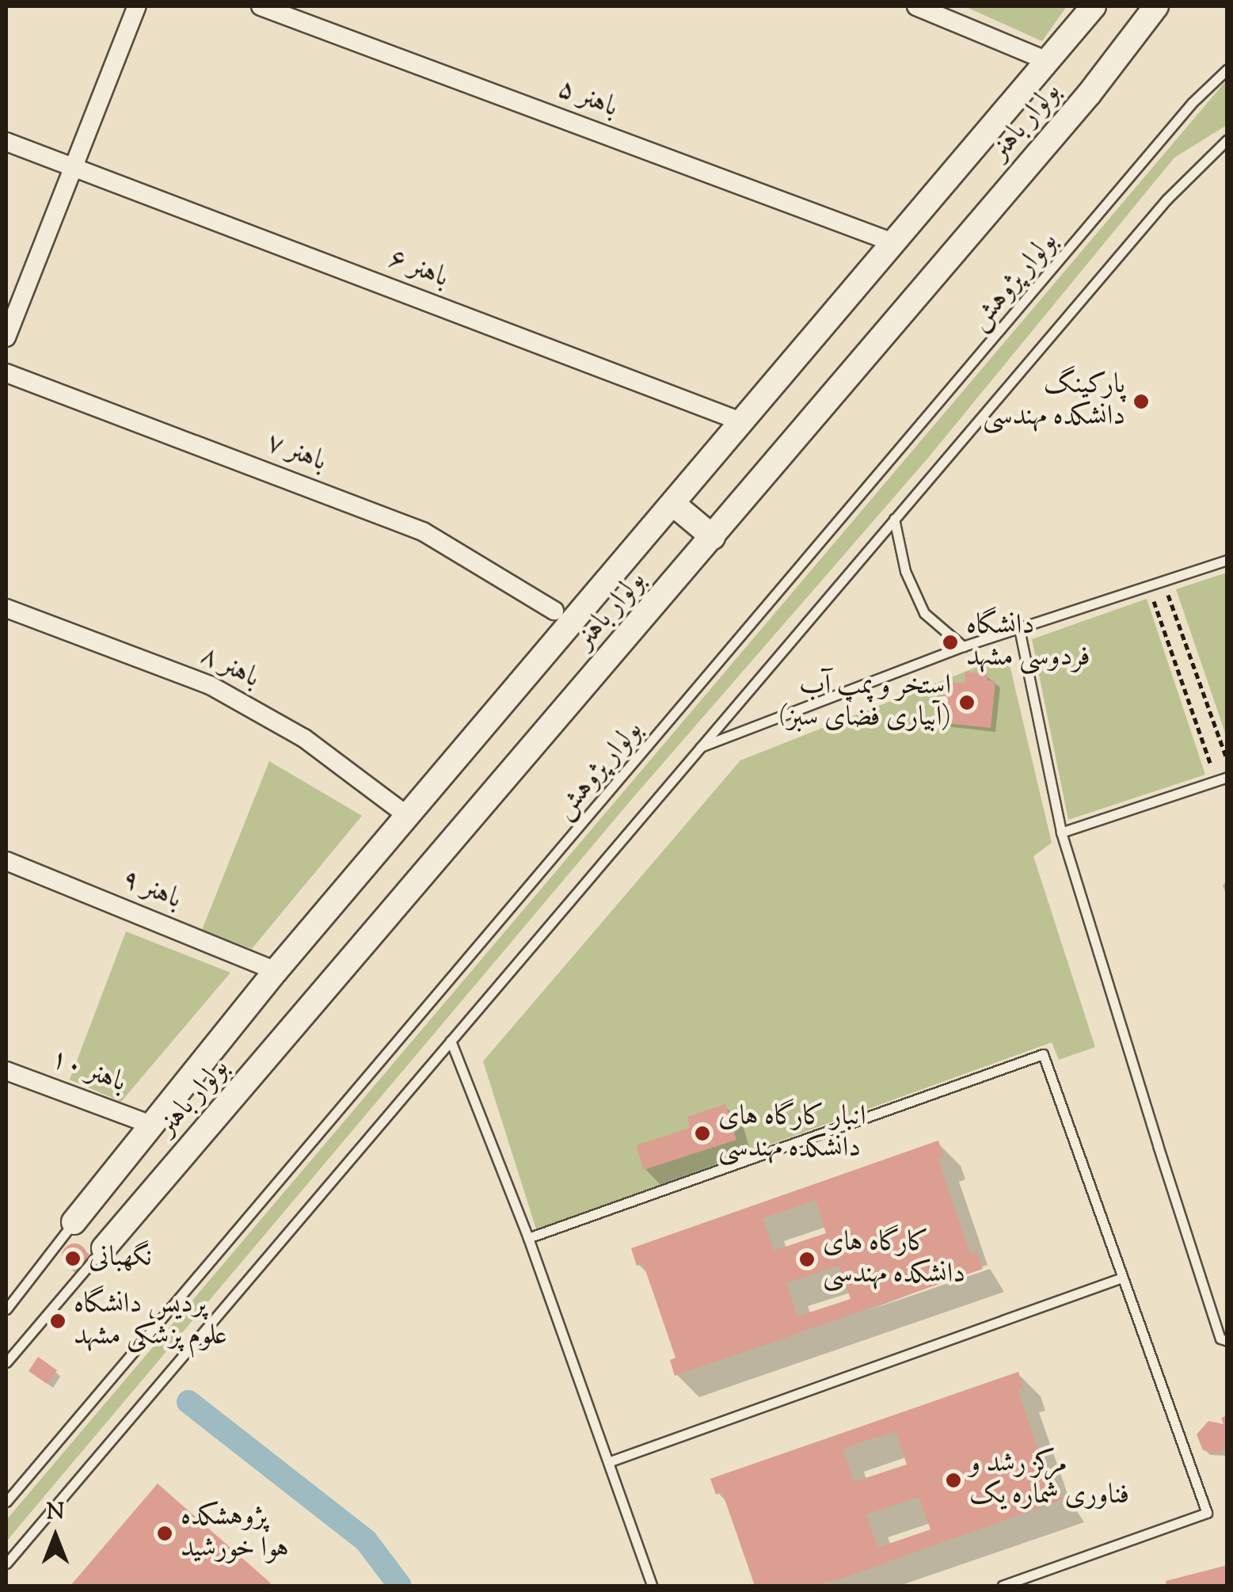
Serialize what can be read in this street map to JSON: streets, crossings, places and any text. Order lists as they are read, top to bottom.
{
  "streets": {
    "street": [
      "باهنر ۵",
      "بولوار باهنر",
      "باهنر ۶",
      "باهنر ۷",
      "باهنر ۸",
      "باهنر ۹",
      "باهنر ۱۰"
    ],
    "lane": ["بولوار پژوهش"]
  },
  "crossings": [
    ["باهنر ۵", "بولوار باهنر"],
    ["بولوار باهنر", "باهنر ۶"],
    ["بولوار باهنر", "باهنر ۸"],
    ["بولوار باهنر", "باهنر ۹"],
    ["بولوار باهنر", "باهنر ۱۰"]
  ],
  "places": [
    "پارکینگ دانشکده مهندسی",
    "دانشگاه فردوسی مشهد",
    "استخر و پمپ آب (آبیاری فضای سبز)",
    "انبار کارگاه های دانشکده مهندسی",
    "نگهبانی",
    "کارگاه های دانشکده مهندسی",
    "پردیس دانشگاه علوم پزشکی مشهد",
    "مرکز رشد و فناوری شماره یک",
    "پژوهشکده هوا خورشید"
  ],
  "north": "top"
}
